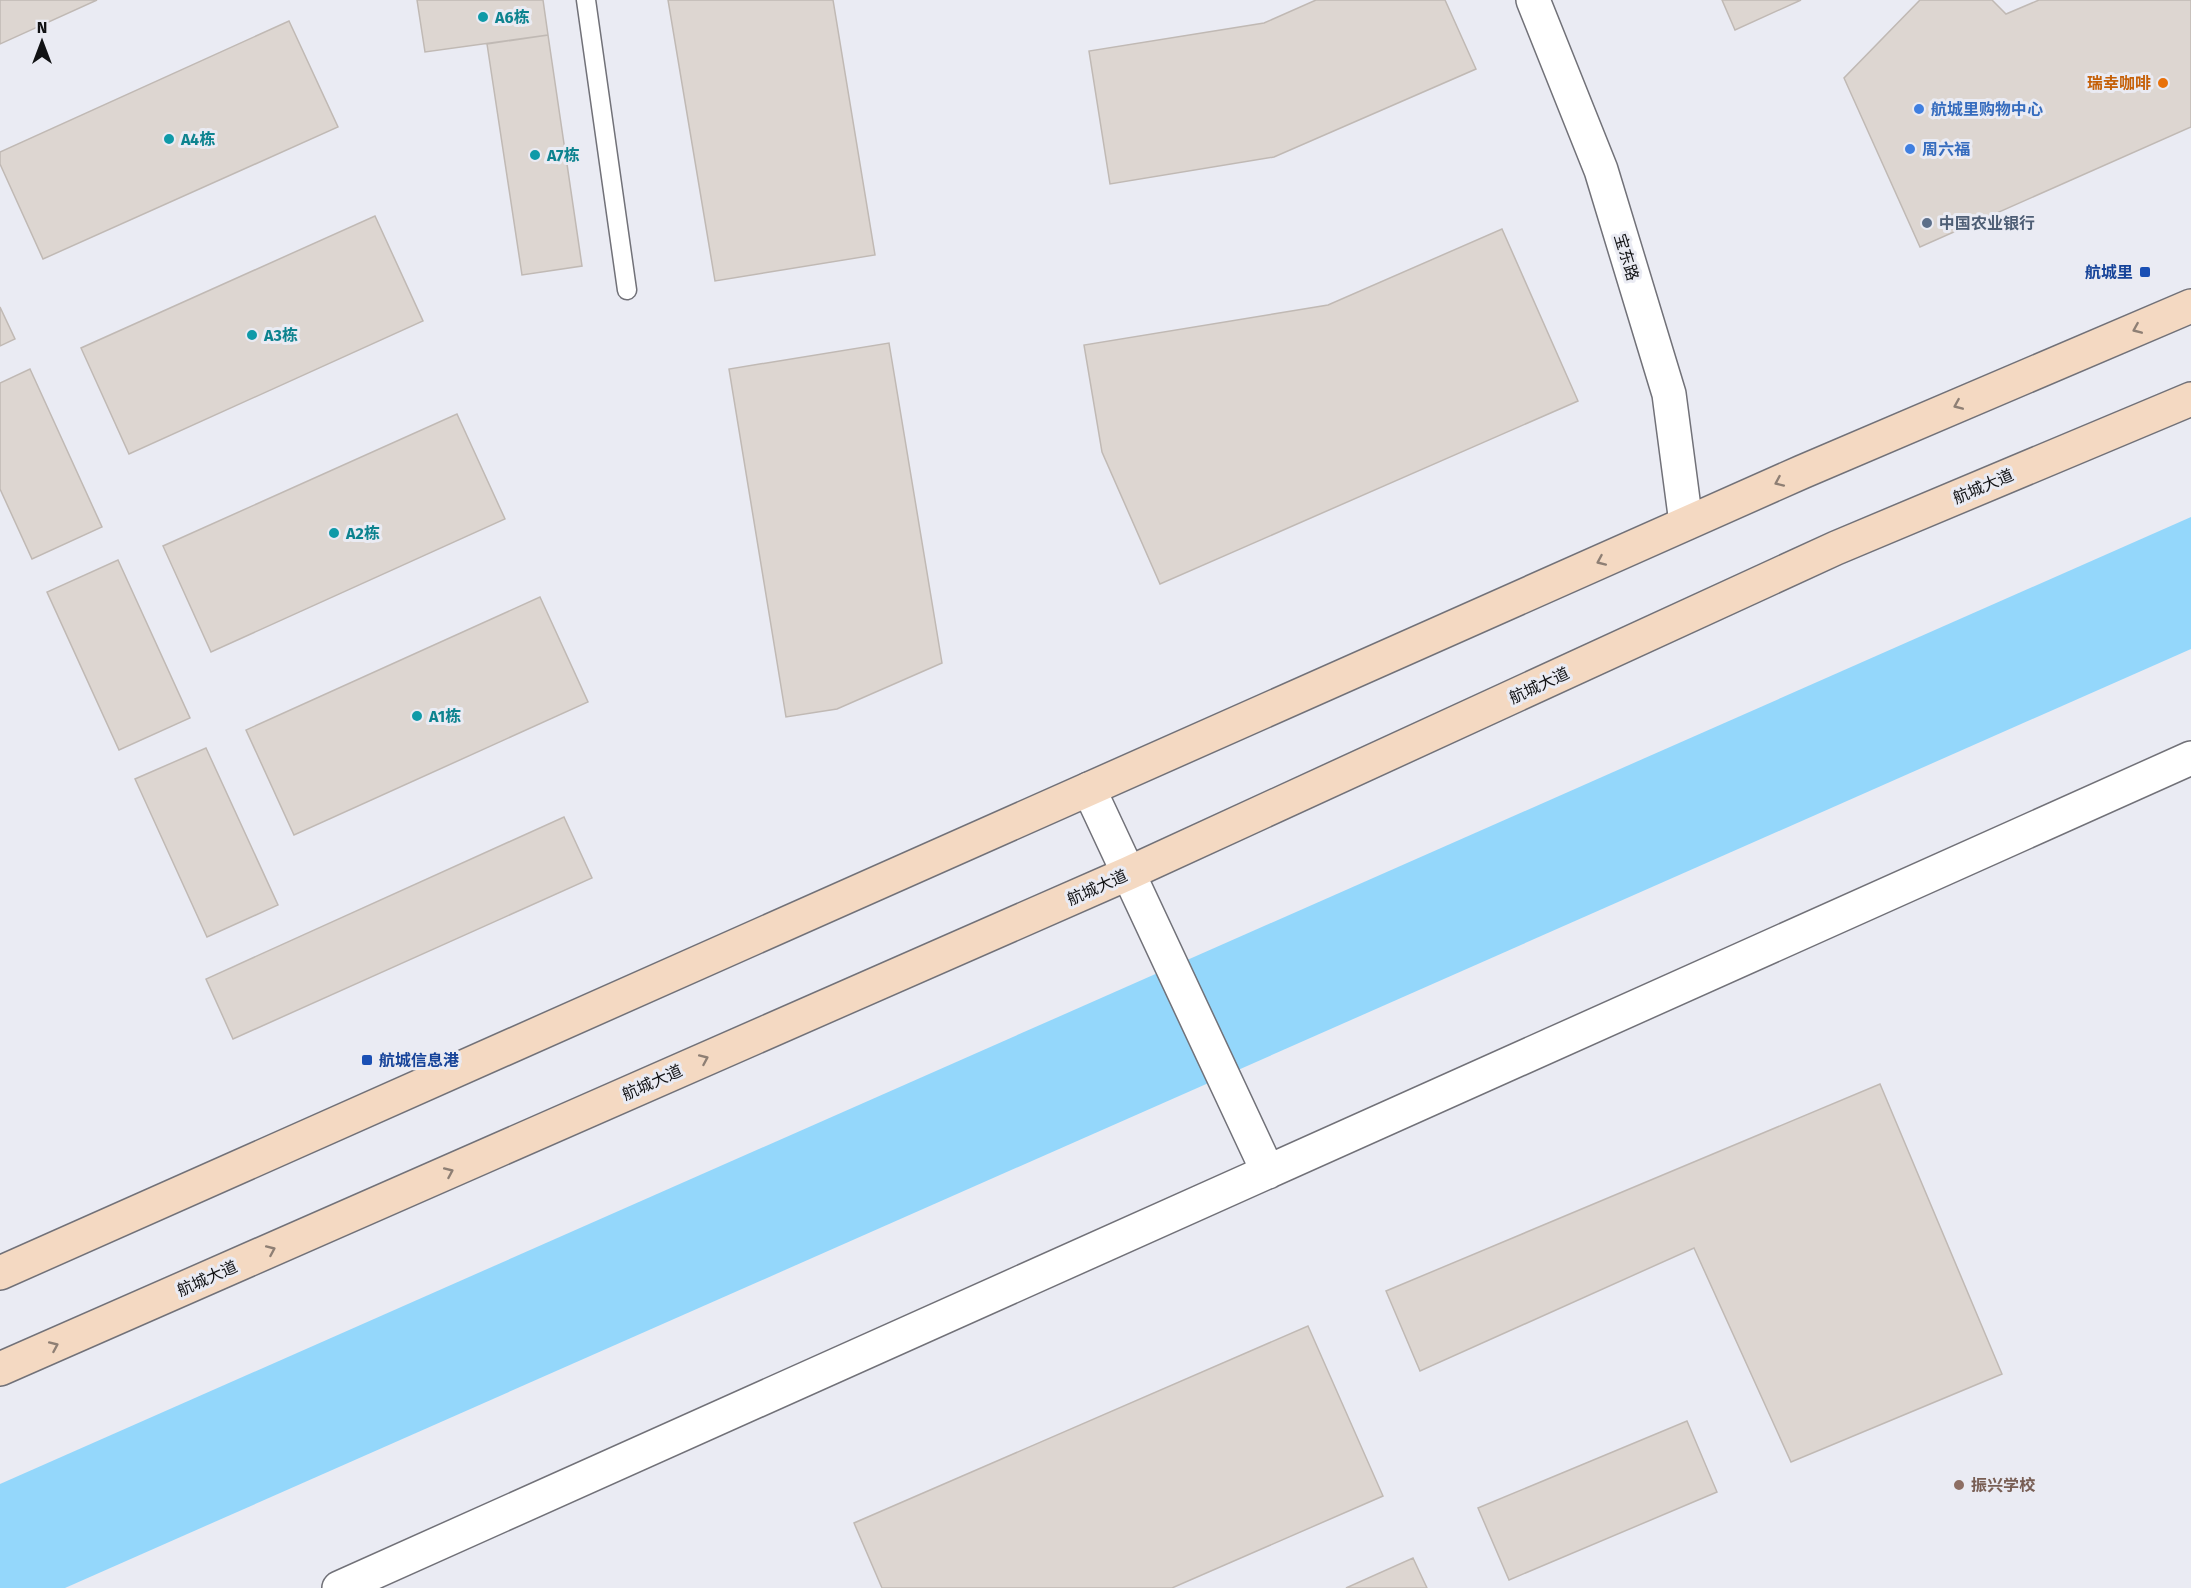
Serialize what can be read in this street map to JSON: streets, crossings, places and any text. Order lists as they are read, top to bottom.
{
  "streets": {
    "main road": ["航城大道"],
    "street": ["宝东路"]
  },
  "places": {
    "other": [
      "A6栋",
      "瑞幸咖啡",
      "航城里购物中心",
      "A4栋",
      "周六福",
      "A7栋",
      "中国农业银行",
      "A3栋",
      "A2栋",
      "A1栋",
      "振兴学校"
    ],
    "transit": ["航城里", "航城信息港"]
  },
  "north": "top"
}
